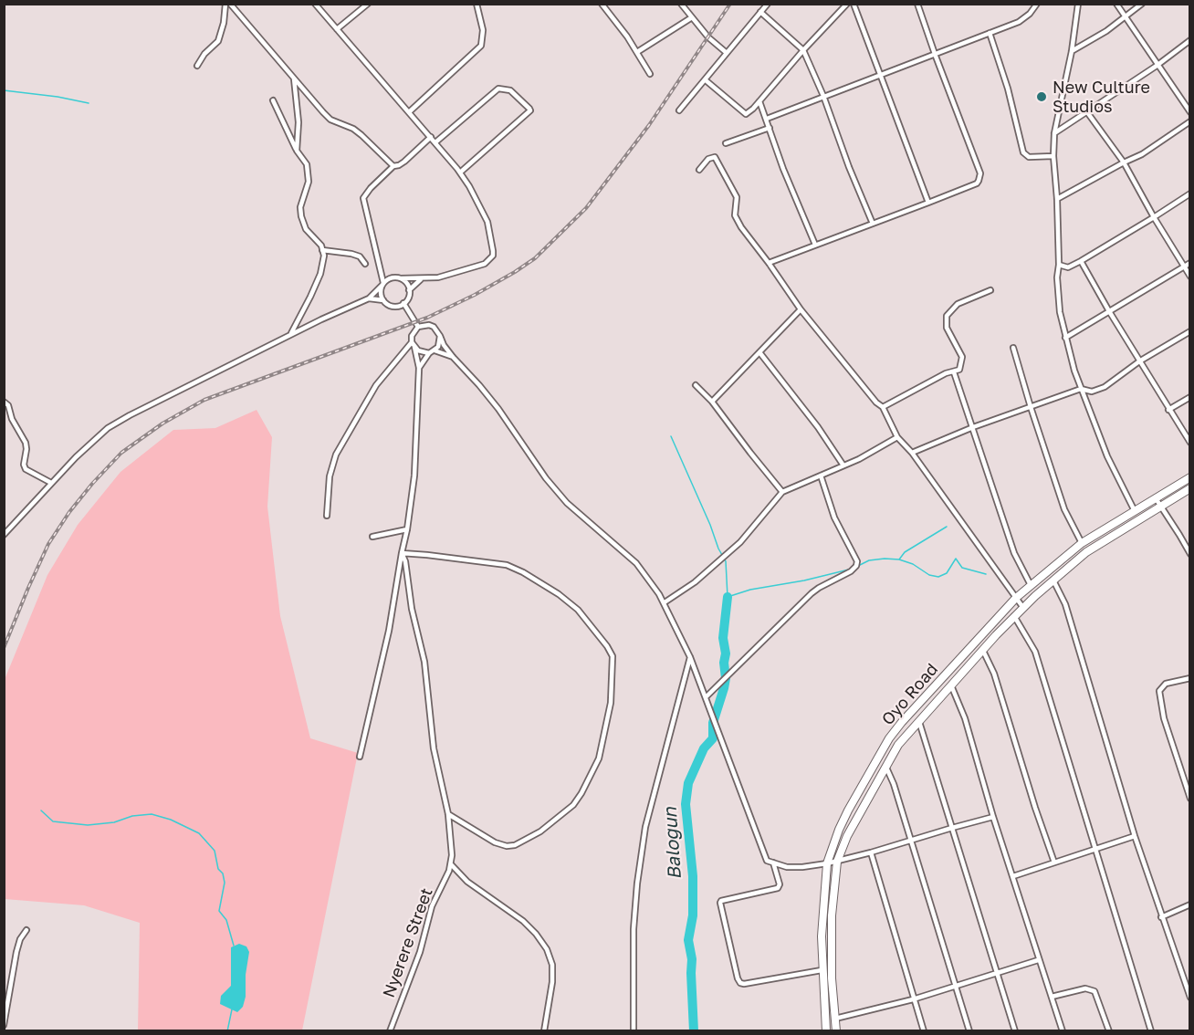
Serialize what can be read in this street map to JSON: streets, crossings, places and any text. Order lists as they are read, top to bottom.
{
  "streets": {
    "main road": ["Oyo Road"],
    "street": ["Nyerere Street"]
  },
  "water": ["Balogun"],
  "places": ["New Culture Studios"]
}
